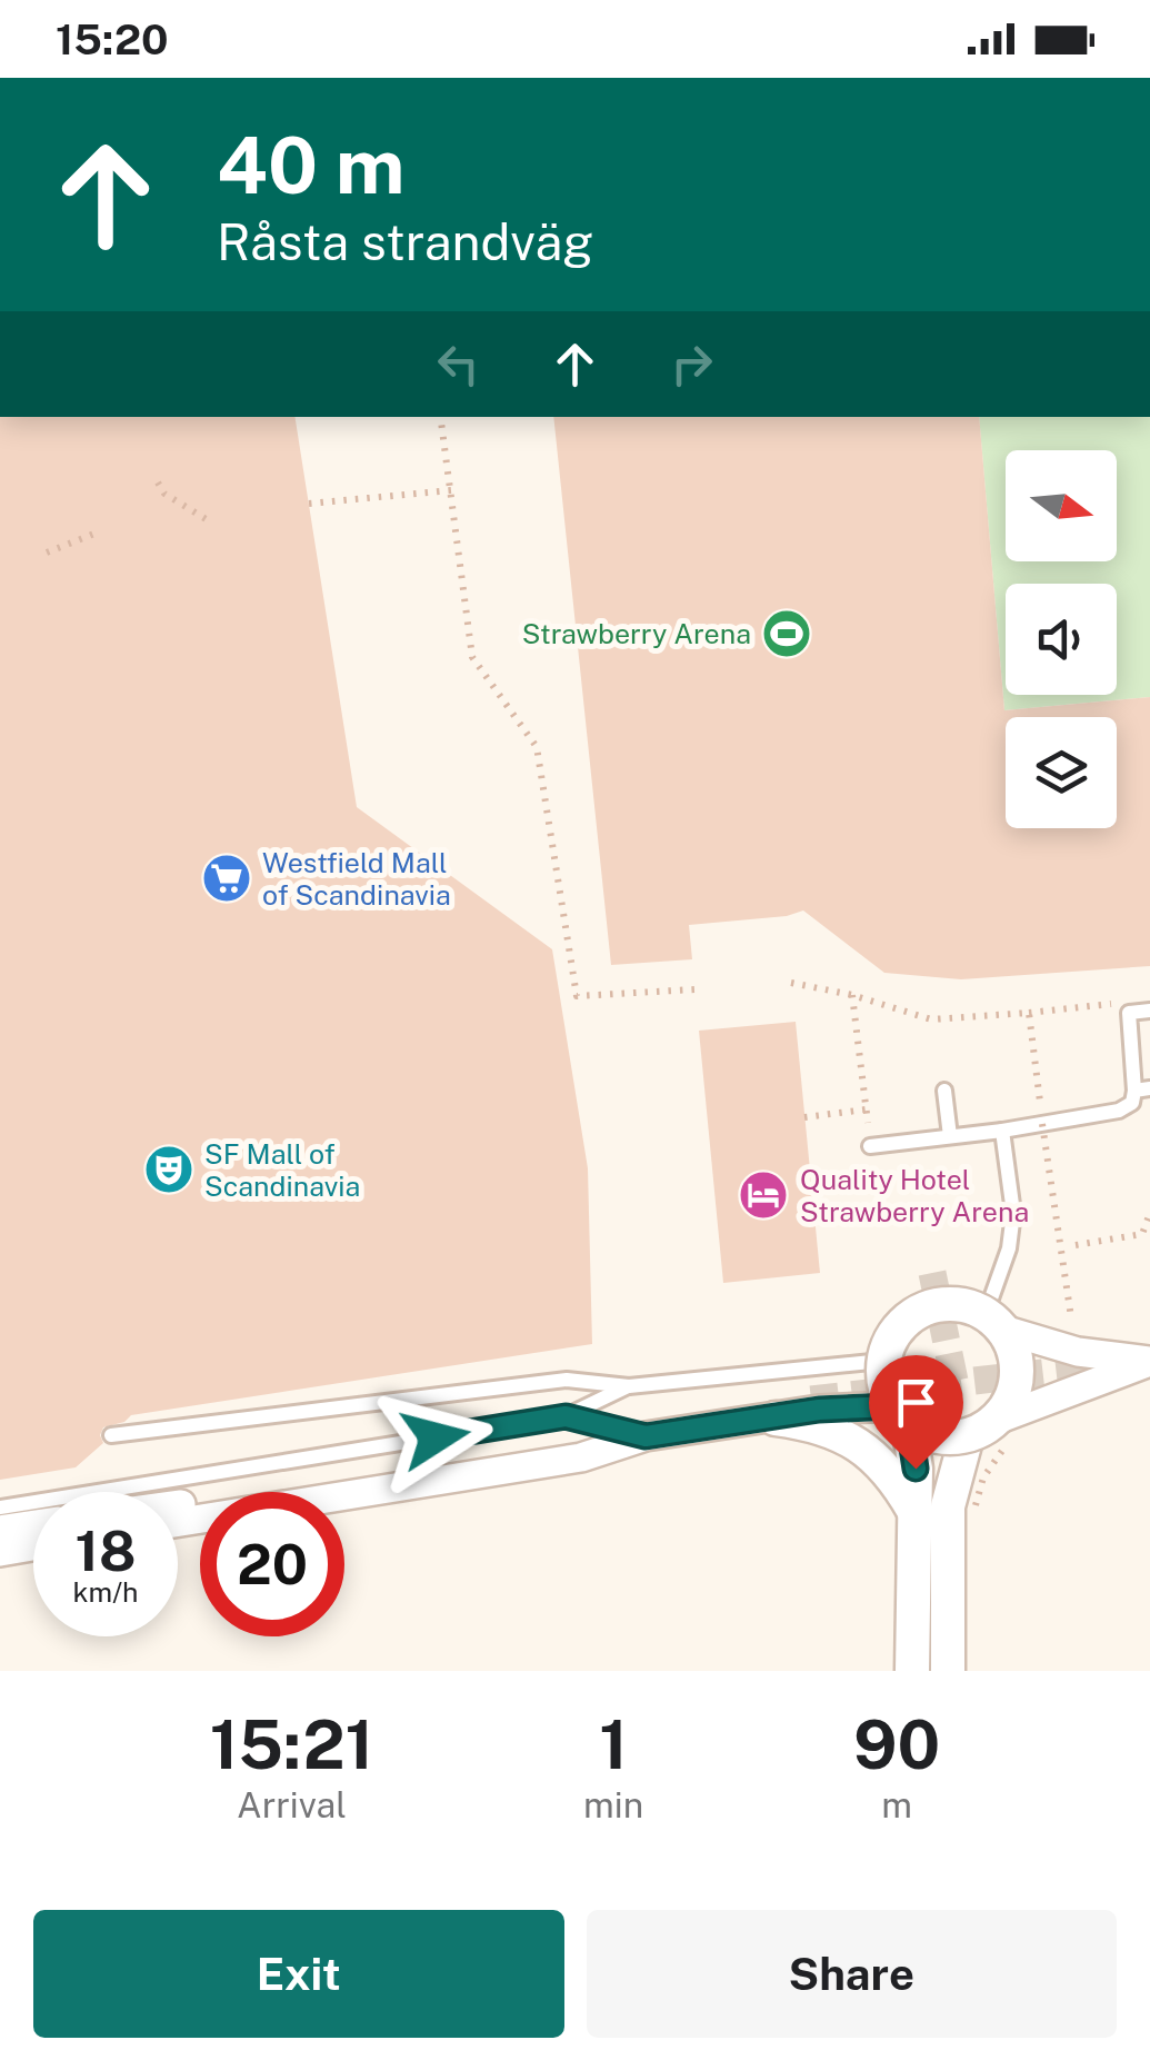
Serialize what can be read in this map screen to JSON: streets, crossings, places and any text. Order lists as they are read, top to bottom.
{
  "places": {
    "sports": ["Strawberry Arena"],
    "supermarket": ["Westfield Mall of Scandinavia"],
    "theatre": ["SF Mall of Scandinavia"],
    "hotel": ["Quality Hotel Strawberry Arena"]
  },
  "north": "right",
  "page": {
    "status": "15:20",
    "turn": ["40 m", "Råsta strandväg"],
    "speed": "18 km/h",
    "limit": "20",
    "eta": [
      "15:21",
      "Arrival",
      "1",
      "min",
      "90",
      "m"
    ],
    "buttons": ["Exit", "Share"]
  }
}
